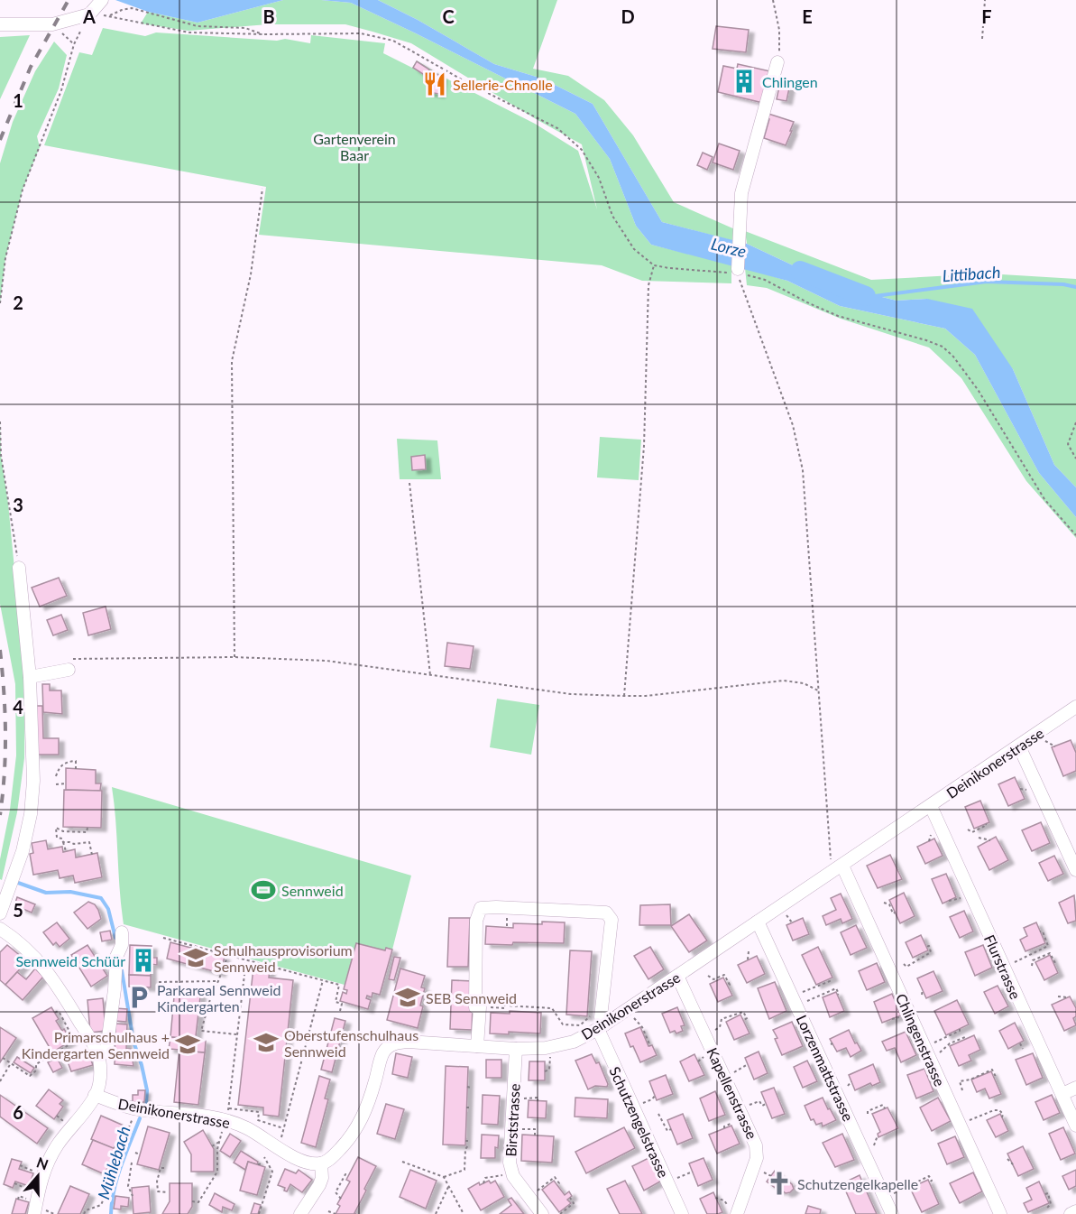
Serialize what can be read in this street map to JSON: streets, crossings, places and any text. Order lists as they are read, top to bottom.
{
  "streets": {
    "street": [
      "Deinikonerstrasse",
      "Flurstrasse",
      "Chlingenstrasse",
      "Lorzenmattstrasse",
      "Kapellenstrasse",
      "Birststrasse",
      "Schutzengelstrasse"
    ]
  },
  "crossings": [
    ["Deinikonerstrasse", "Flurstrasse"],
    ["Deinikonerstrasse", "Chlingenstrasse"],
    ["Deinikonerstrasse", "Lorzenmattstrasse"],
    ["Deinikonerstrasse", "Kapellenstrasse"],
    ["Deinikonerstrasse", "Birststrasse"],
    ["Deinikonerstrasse", "Schutzengelstrasse"]
  ],
  "water": ["Lorze", "Littibach", "Mühlebach"],
  "parks": ["Gartenverein Baar"],
  "places": {
    "building": ["Chlingen", "Sennweid Schüür"],
    "restaurant": ["Sellerie-Chnolle"],
    "sports": ["Sennweid"],
    "school or university": [
      "Schulhausprovisorium Sennweid",
      "SEB Sennweid",
      "Oberstufenschulhaus Sennweid",
      "Primarschulhaus + Kindergarten Sennweid"
    ],
    "parking": ["Parkareal Sennweid Kindergarten"],
    "church": ["Schutzengelkapelle"]
  },
  "north": "top",
  "grid": {
    "columns": [
      "A",
      "B",
      "C",
      "D",
      "E",
      "F"
    ],
    "rows": [
      "1",
      "2",
      "3",
      "4",
      "5",
      "6"
    ]
  }
}
